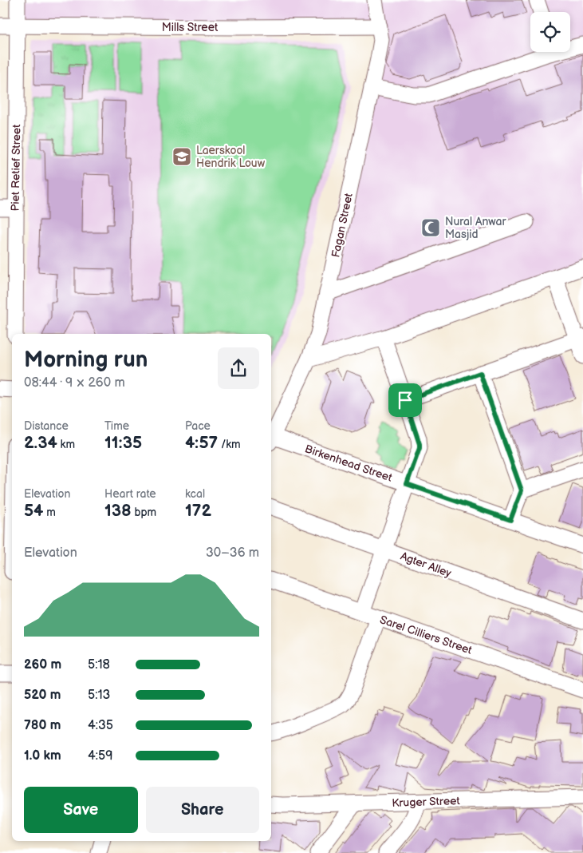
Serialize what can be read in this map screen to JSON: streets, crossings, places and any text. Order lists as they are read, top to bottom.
{
  "streets": {
    "street": [
      "Mills Street",
      "Piet Retief Street",
      "Fagan Street",
      "Birkenhead Street",
      "Agter Alley",
      "Sarel Cilliers Street",
      "Kruger Street"
    ]
  },
  "crossings": [
    ["Mills Street", "Piet Retief Street"],
    ["Mills Street", "Fagan Street"]
  ],
  "places": {
    "school or university": ["Laerskool Hendrik Louw"],
    "mosque": ["Nural Anwar Masjid"]
  },
  "page": {
    "heading": ["Morning run", "08:44 · 9 × 260 m"],
    "stats": [
      ["Distance", "2.34 km"],
      ["Time", "11:35"],
      ["Pace", "4:57 /km"],
      ["Elevation", "54 m"],
      ["Heart rate", "138 bpm"],
      ["kcal", "172"]
    ],
    "chart": ["Elevation", "30–36 m"],
    "list": [
      {
        "name": "260 m",
        "note": "5:18"
      },
      {
        "name": "520 m",
        "note": "5:13"
      },
      {
        "name": "780 m",
        "note": "4:35"
      },
      {
        "name": "1.0 km",
        "note": "4:59"
      }
    ],
    "buttons": ["Save", "Share"]
  }
}
